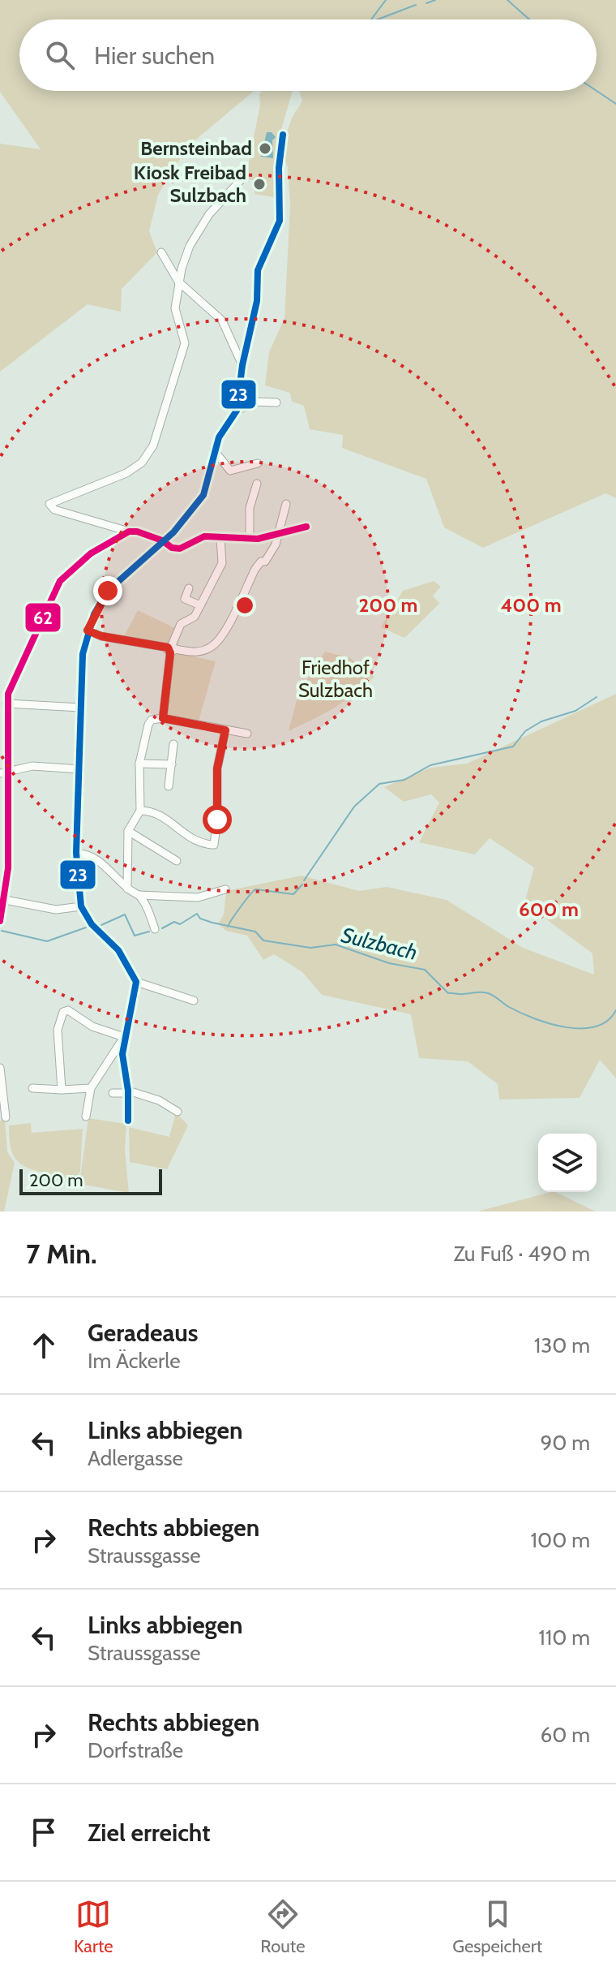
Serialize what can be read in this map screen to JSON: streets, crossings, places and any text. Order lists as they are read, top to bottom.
{
  "water": ["Sulzbach"],
  "parks": ["Friedhof Sulzbach"],
  "places": ["Bernsteinbad", "Kiosk Freibad Sulzbach"],
  "lines": ["transit line 23", "transit line 62"],
  "scale_bar": "200 m",
  "page": {
    "search": "Hier suchen",
    "scale": "200 m",
    "heading": ["7 Min.", "Zu Fuß · 490 m"],
    "list": [
      ["Geradeaus", "Im Äckerle", "130 m"],
      ["Links abbiegen", "Adlergasse", "90 m"],
      ["Rechts abbiegen", "Straussgasse", "100 m"],
      ["Links abbiegen", "Straussgasse", "110 m"],
      ["Rechts abbiegen", "Dorfstraße", "60 m"],
      "Ziel erreicht"
    ],
    "nav": ["Karte", "Route", "Gespeichert"]
  },
  "rings": ["200 m", "400 m", "600 m"]
}
